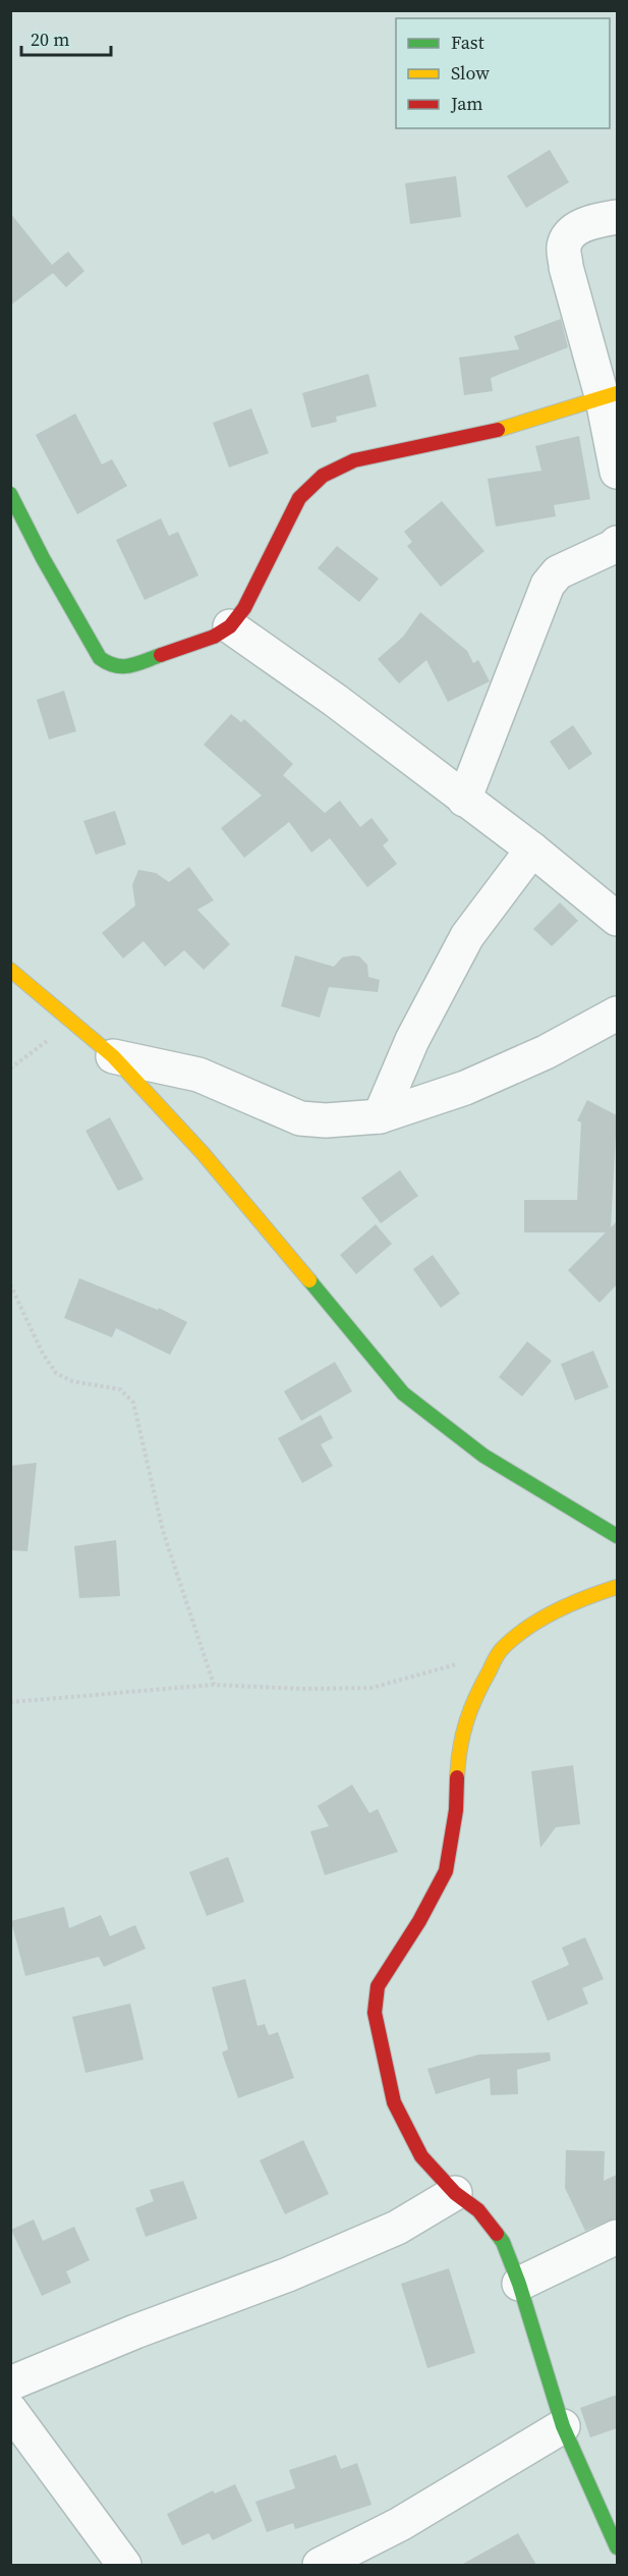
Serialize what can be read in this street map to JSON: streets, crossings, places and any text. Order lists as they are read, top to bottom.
{
  "legend": ["Fast", "Slow", "Jam"],
  "scale_bar": "20 m"
}
